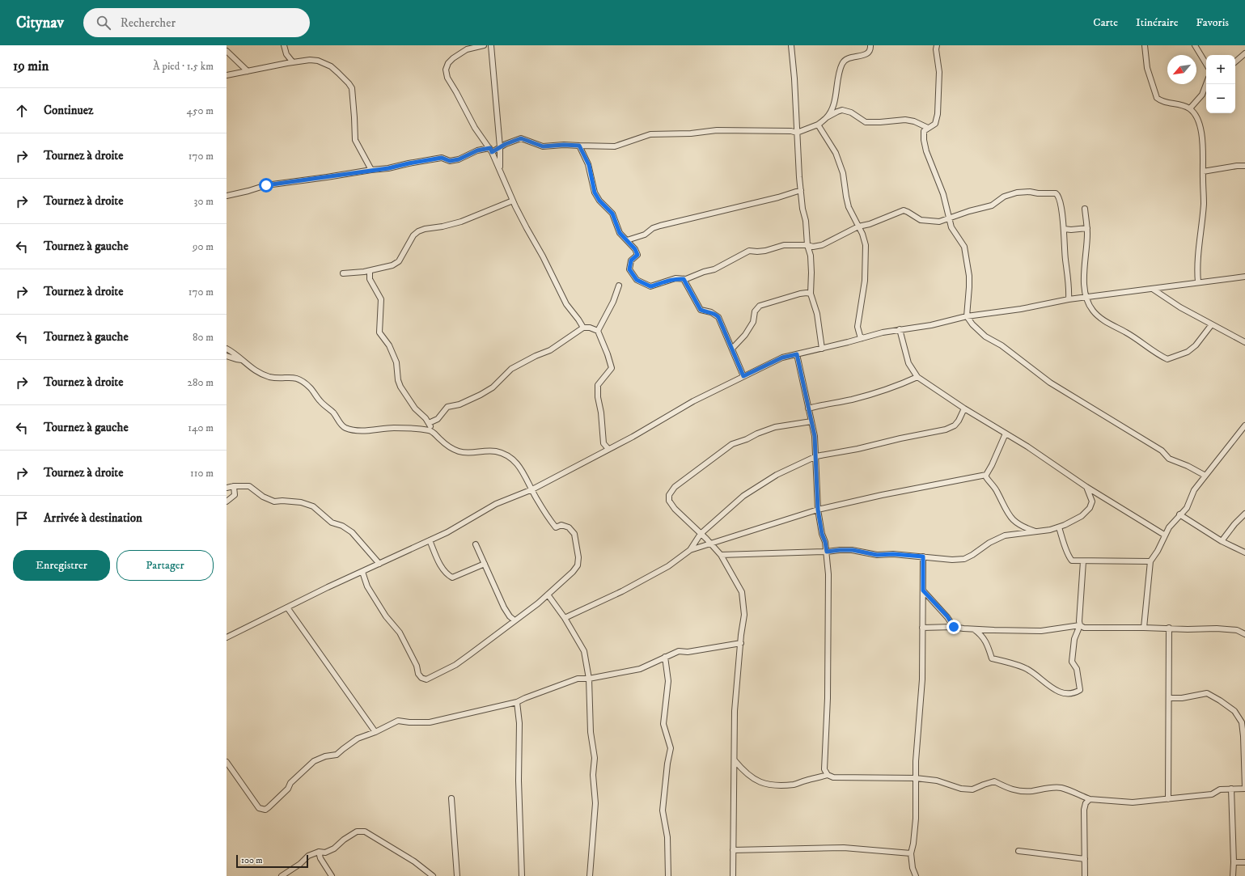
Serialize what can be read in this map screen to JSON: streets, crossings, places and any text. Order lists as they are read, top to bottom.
{
  "scale_bar": "100 m",
  "north": "bottom left",
  "page": {
    "header": "Citynav",
    "search": "Rechercher",
    "nav": ["Carte", "Itinéraire", "Favoris"],
    "heading": ["19 min", "À pied · 1.5 km"],
    "map_buttons": ["+", "−"],
    "list": [
      ["Continuez", "450 m"],
      ["Tournez à droite", "170 m"],
      ["Tournez à droite", "30 m"],
      ["Tournez à gauche", "90 m"],
      ["Tournez à droite", "170 m"],
      ["Tournez à gauche", "80 m"],
      ["Tournez à droite", "280 m"],
      ["Tournez à gauche", "140 m"],
      ["Tournez à droite", "110 m"],
      "Arrivée à destination"
    ],
    "buttons": ["Enregistrer", "Partager"],
    "scale": "100 m"
  }
}
